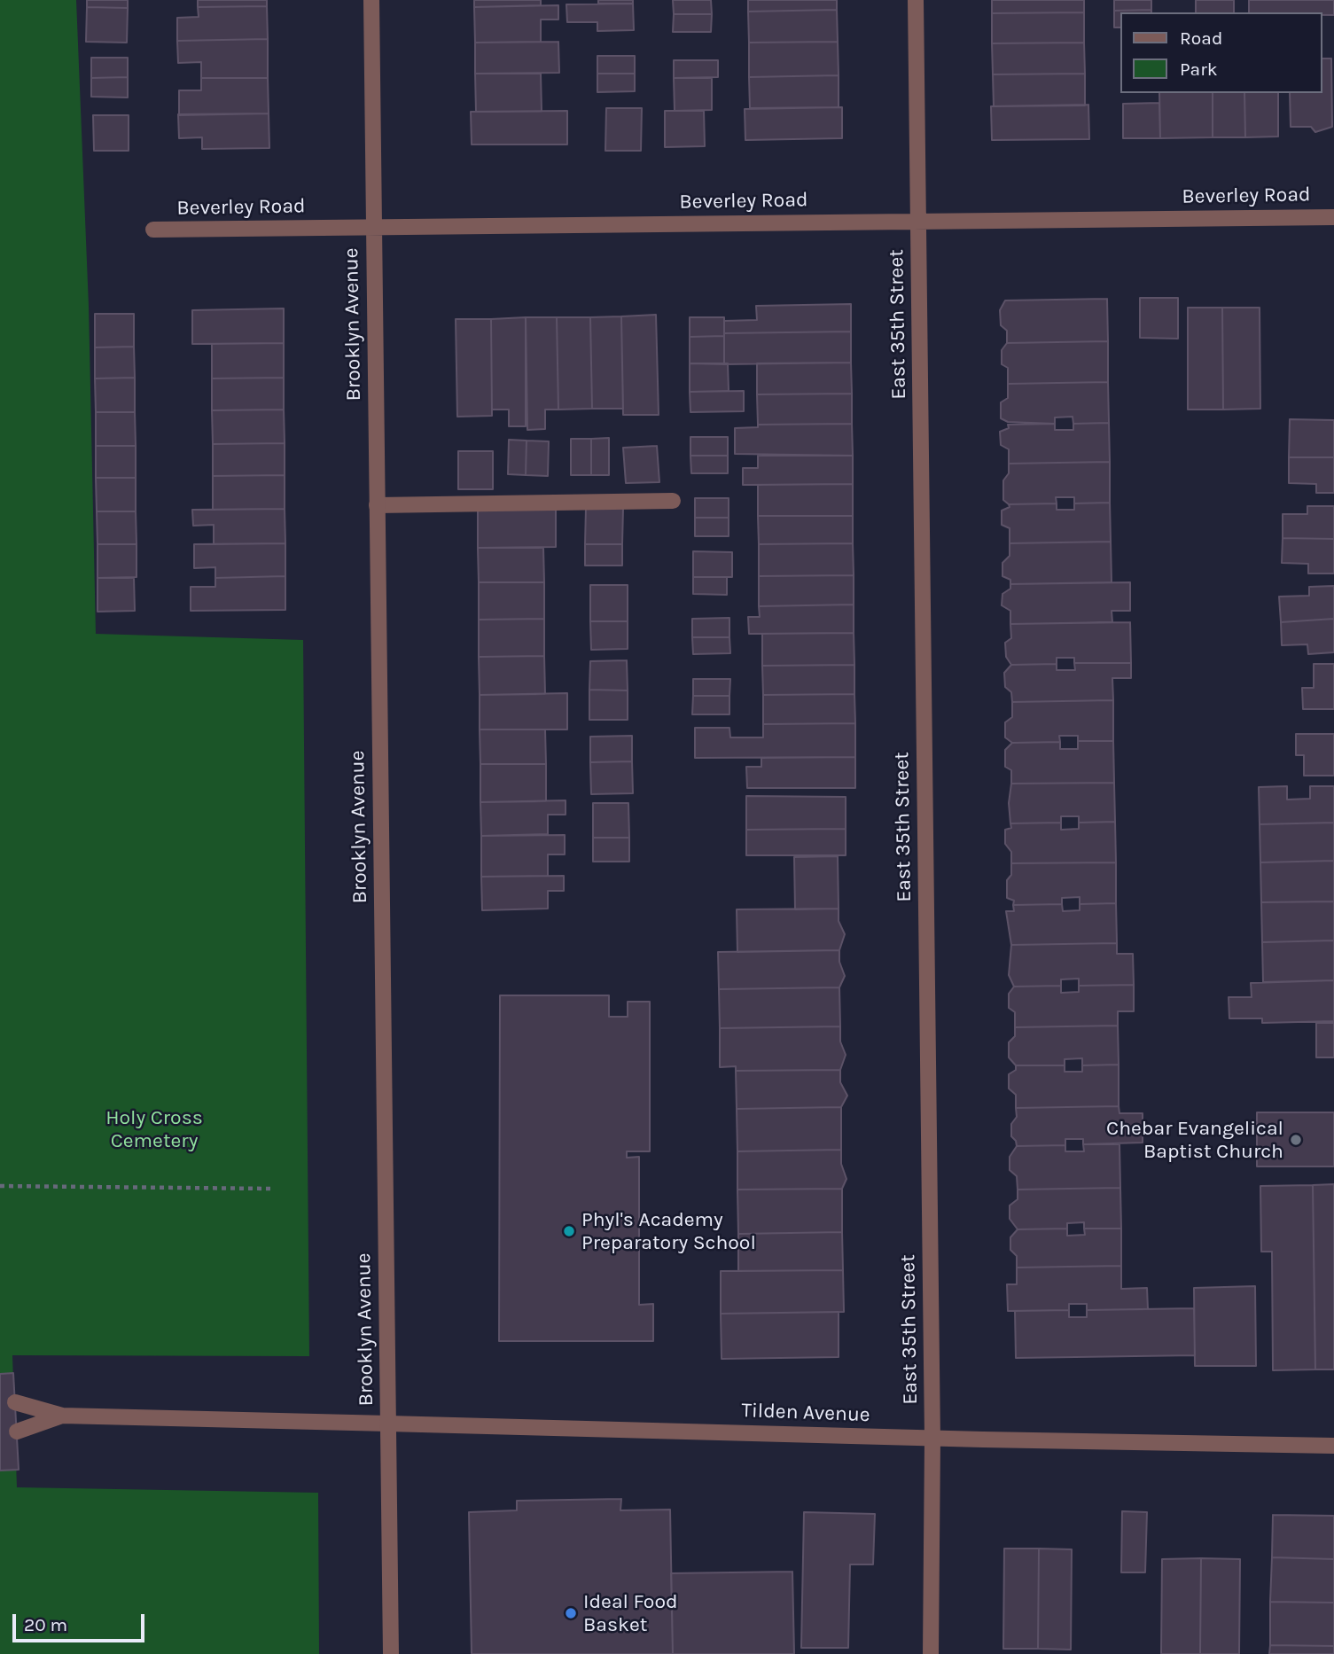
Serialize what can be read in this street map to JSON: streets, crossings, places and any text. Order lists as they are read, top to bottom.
{
  "streets": {
    "street": [
      "Beverley Road",
      "Brooklyn Avenue",
      "East 35th Street",
      "Tilden Avenue"
    ]
  },
  "crossings": [
    ["Beverley Road", "Brooklyn Avenue"],
    ["Beverley Road", "East 35th Street"],
    ["Brooklyn Avenue", "Tilden Avenue"],
    ["East 35th Street", "Tilden Avenue"]
  ],
  "parks": ["Holy Cross Cemetery"],
  "places": ["Chebar Evangelical Baptist Church", "Phyl's Academy Preparatory School", "Ideal Food Basket"],
  "legend": ["Road", "Park"],
  "scale_bar": "20 m"
}
